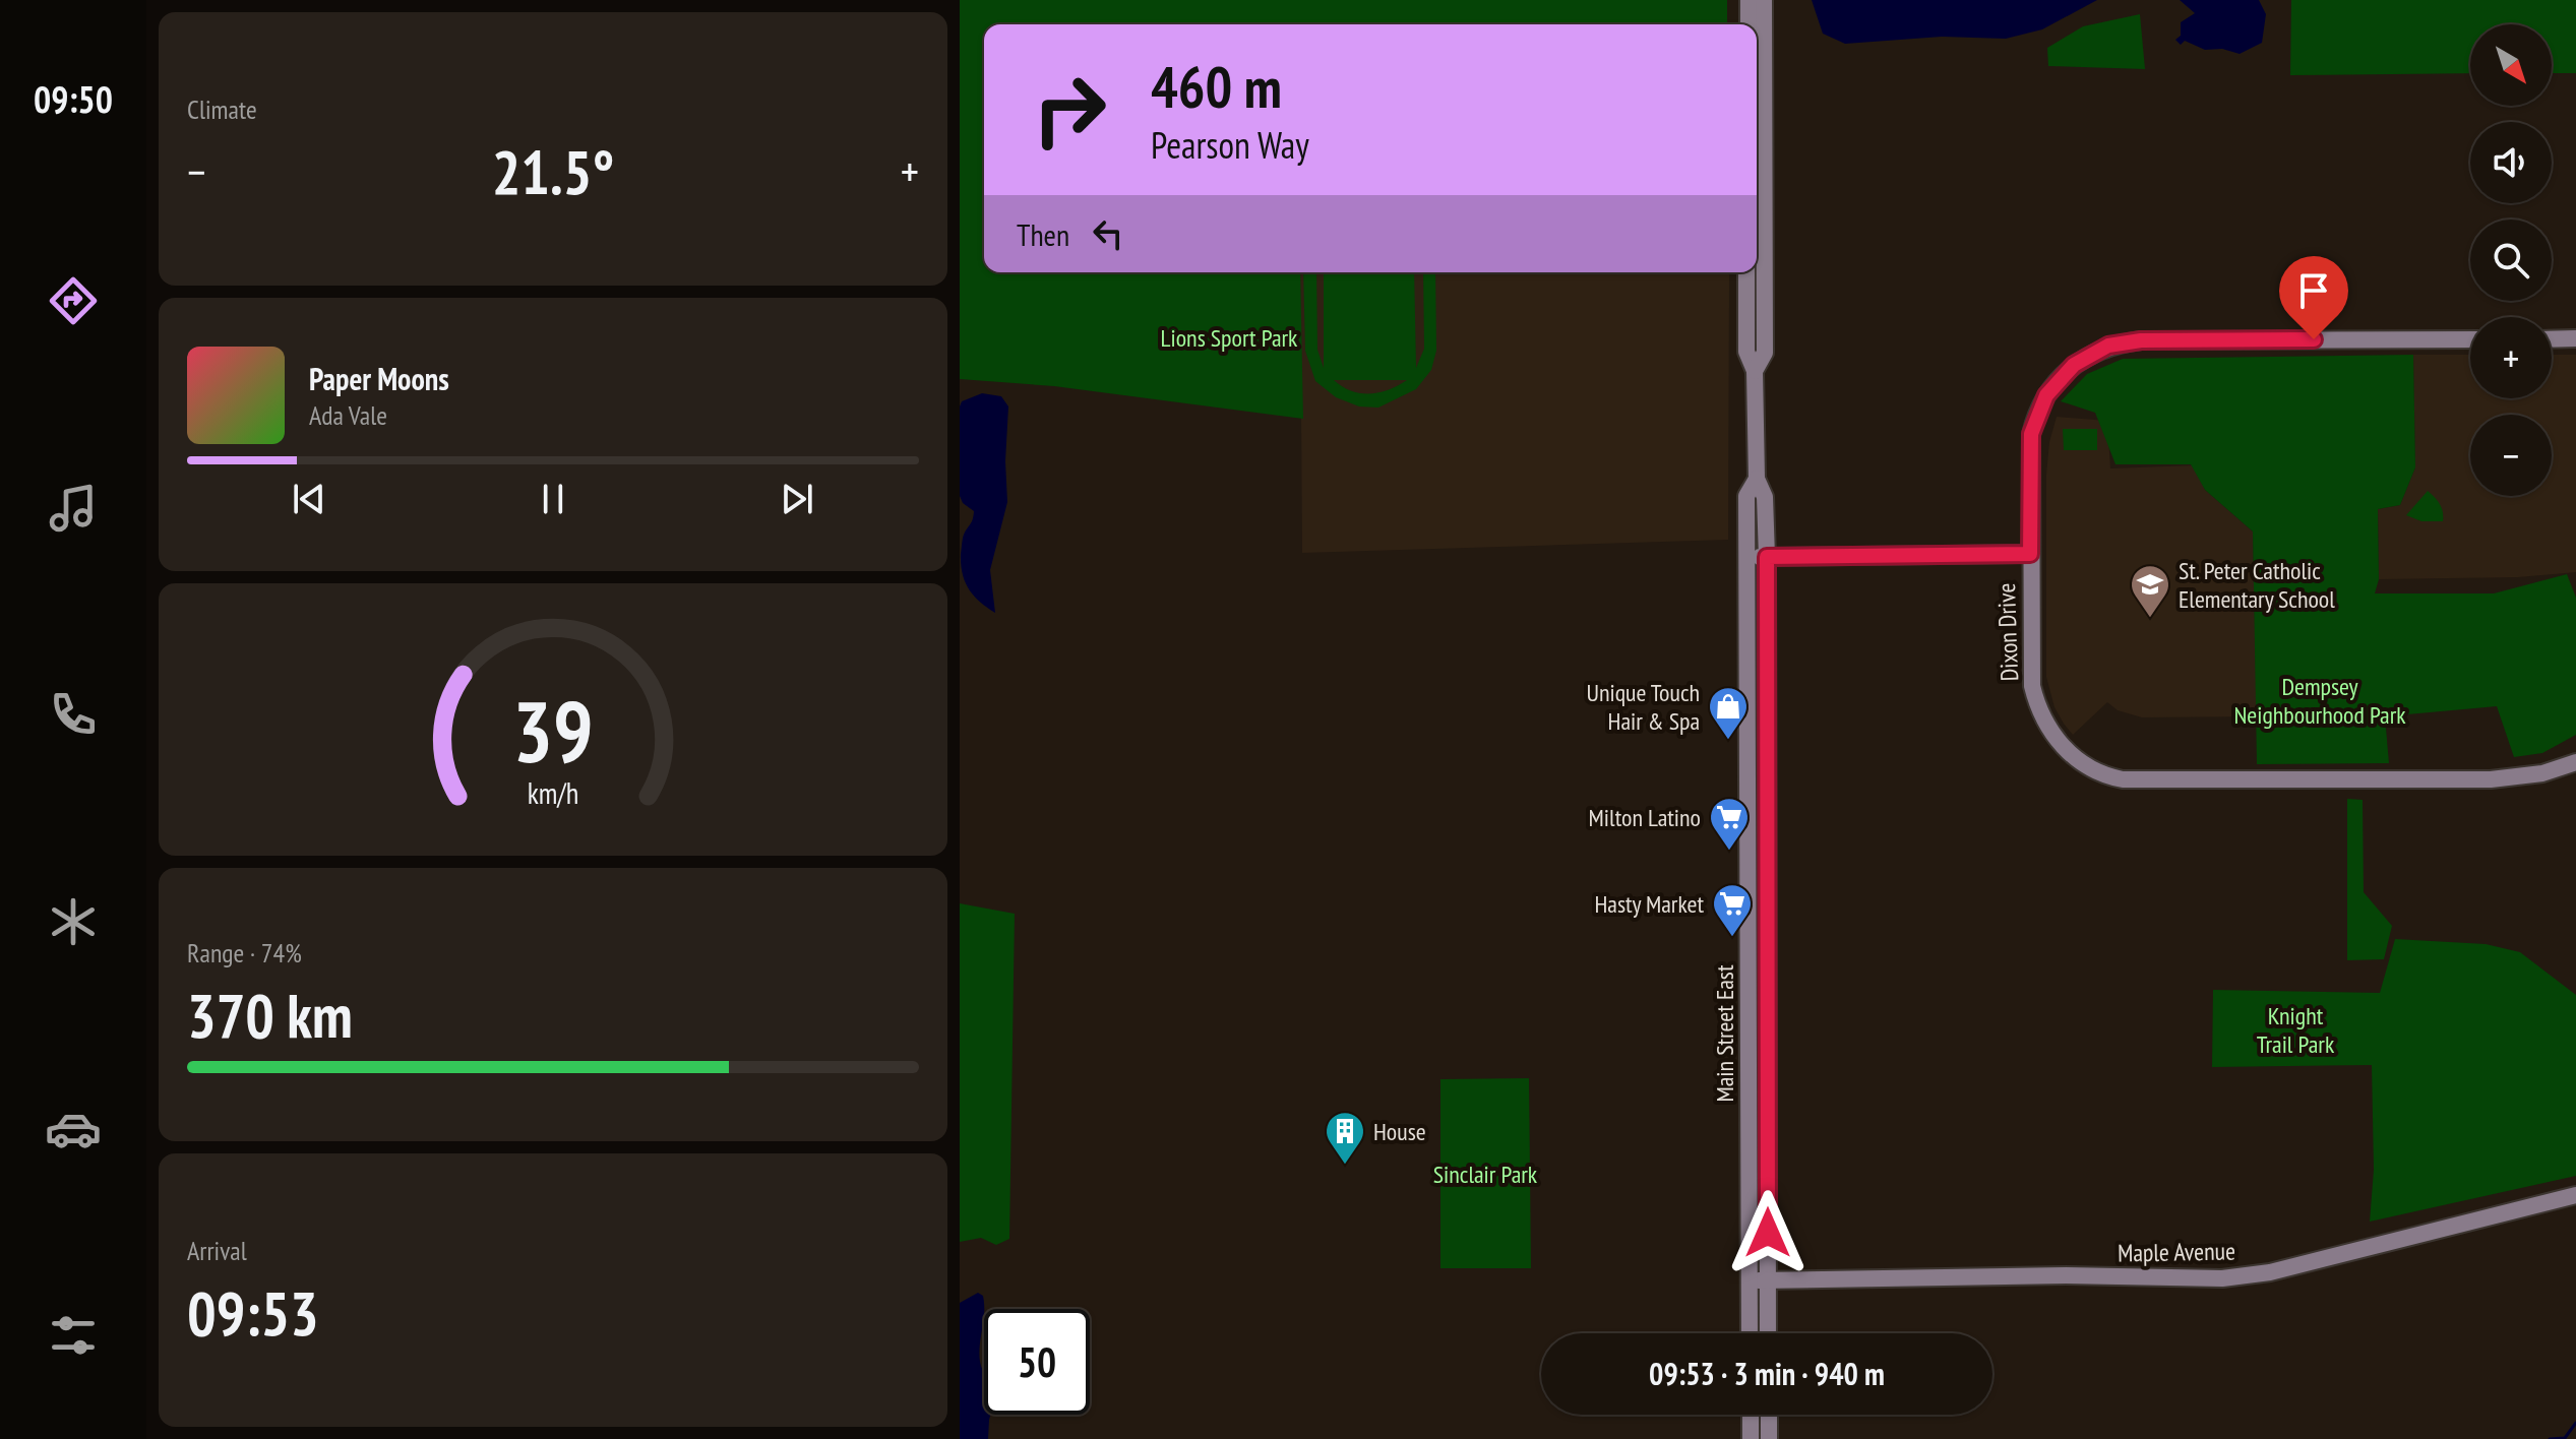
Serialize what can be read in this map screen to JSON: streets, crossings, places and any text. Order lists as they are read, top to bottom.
{
  "streets": {
    "street": ["Dixon Drive", "Main Street East", "Maple Avenue"]
  },
  "crossings": [
    ["Main Street East", "Maple Avenue"]
  ],
  "parks": [
    "Lions Sport Park",
    "Dempsey Neighbourhood Park",
    "Knight Trail Park",
    "Sinclair Park"
  ],
  "places": {
    "school or university": ["St. Peter Catholic Elementary School"],
    "shop": ["Unique Touch Hair & Spa"],
    "supermarket": ["Milton Latino", "Hasty Market"],
    "building": ["House"]
  },
  "north": "bottom right",
  "page": {
    "tabs": "09:50",
    "tile": [
      "Climate",
      ["Range · 74%", "370 km"],
      ["Arrival", "09:53"]
    ],
    "map_buttons": ["+", "−"],
    "turn": ["460 m", "Pearson Way"],
    "heat": ["−", "21.5°", "+"],
    "then": "Then",
    "song": ["Paper Moons", "Ada Vale"],
    "limit": "50",
    "trip": "09:53 · 3 min · 940 m",
    "gauge": ["39", "km/h"]
  }
}
